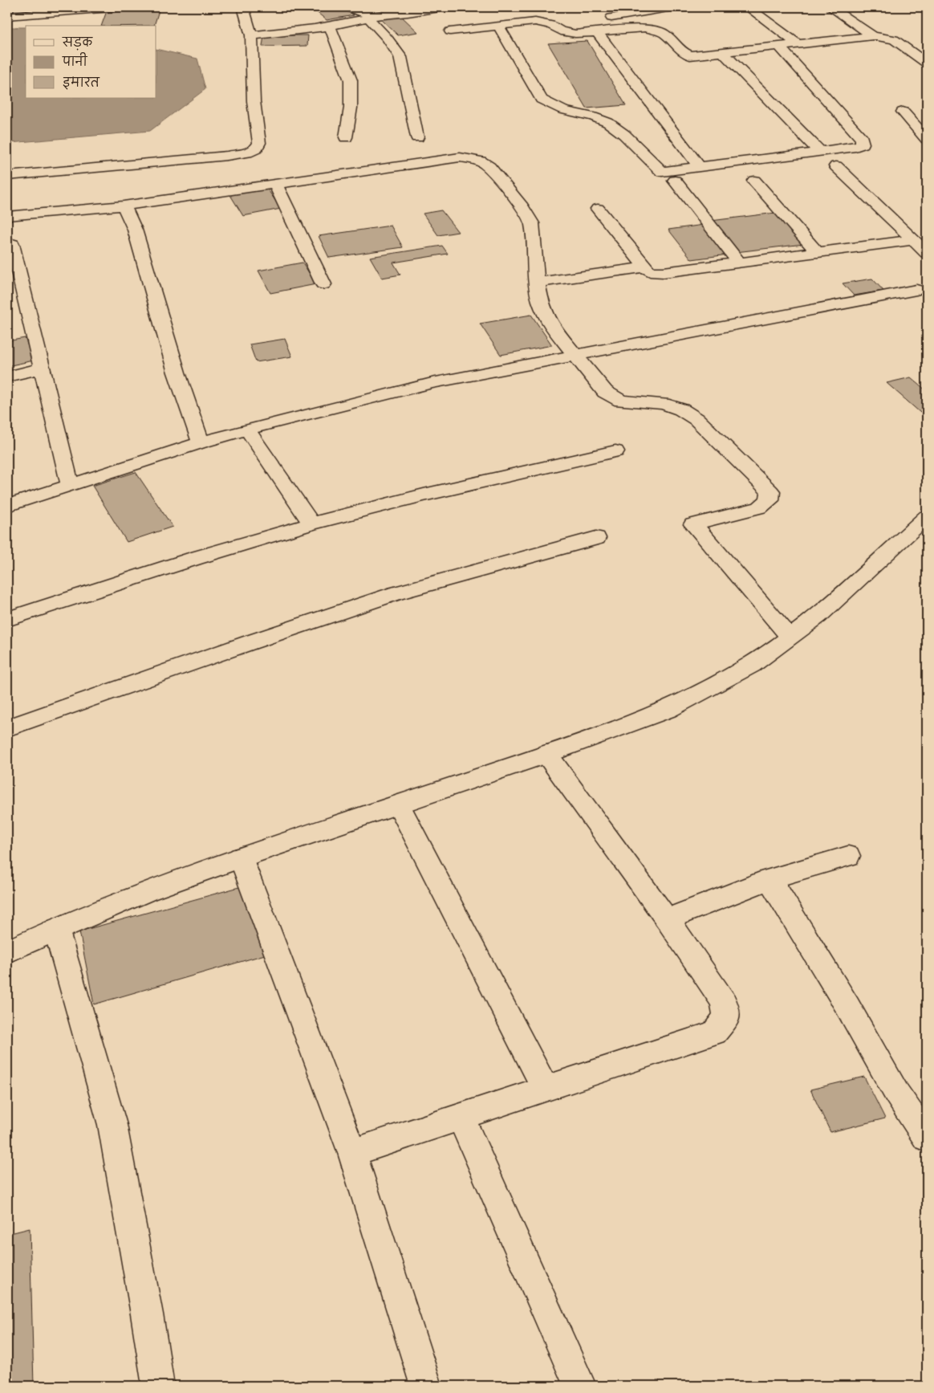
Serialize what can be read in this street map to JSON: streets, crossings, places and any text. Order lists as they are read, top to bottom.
{
  "legend": ["सड़क", "पानी", "इमारत"]
}
